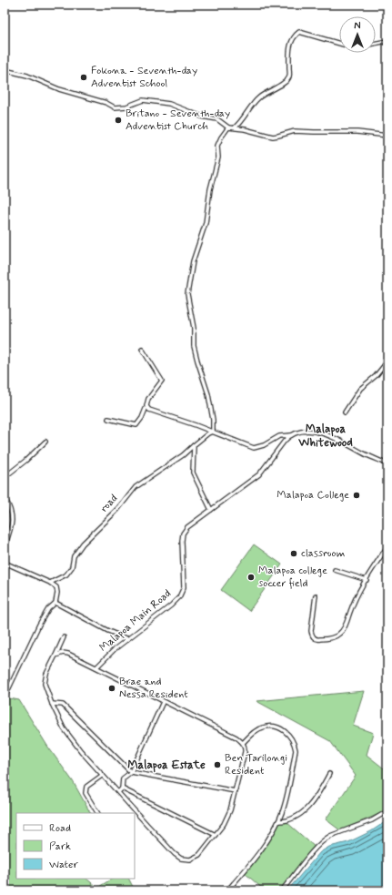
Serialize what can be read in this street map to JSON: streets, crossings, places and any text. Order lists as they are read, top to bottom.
{
  "streets": {
    "street": ["road", "Malapoa Main Road"]
  },
  "districts": ["Malapoa Whitewood", "Malapoa Estate"],
  "places": [
    "Fokona - Seventh-day Adventist School",
    "Britano - Seventh-day Adventist Church",
    "Malapoa College",
    "classroom",
    "Malapoa college soccer field",
    "Brae and Nessa Resident",
    "Ben Tarilongi Resident"
  ],
  "legend": ["Road", "Park", "Water"],
  "north": "top"
}
